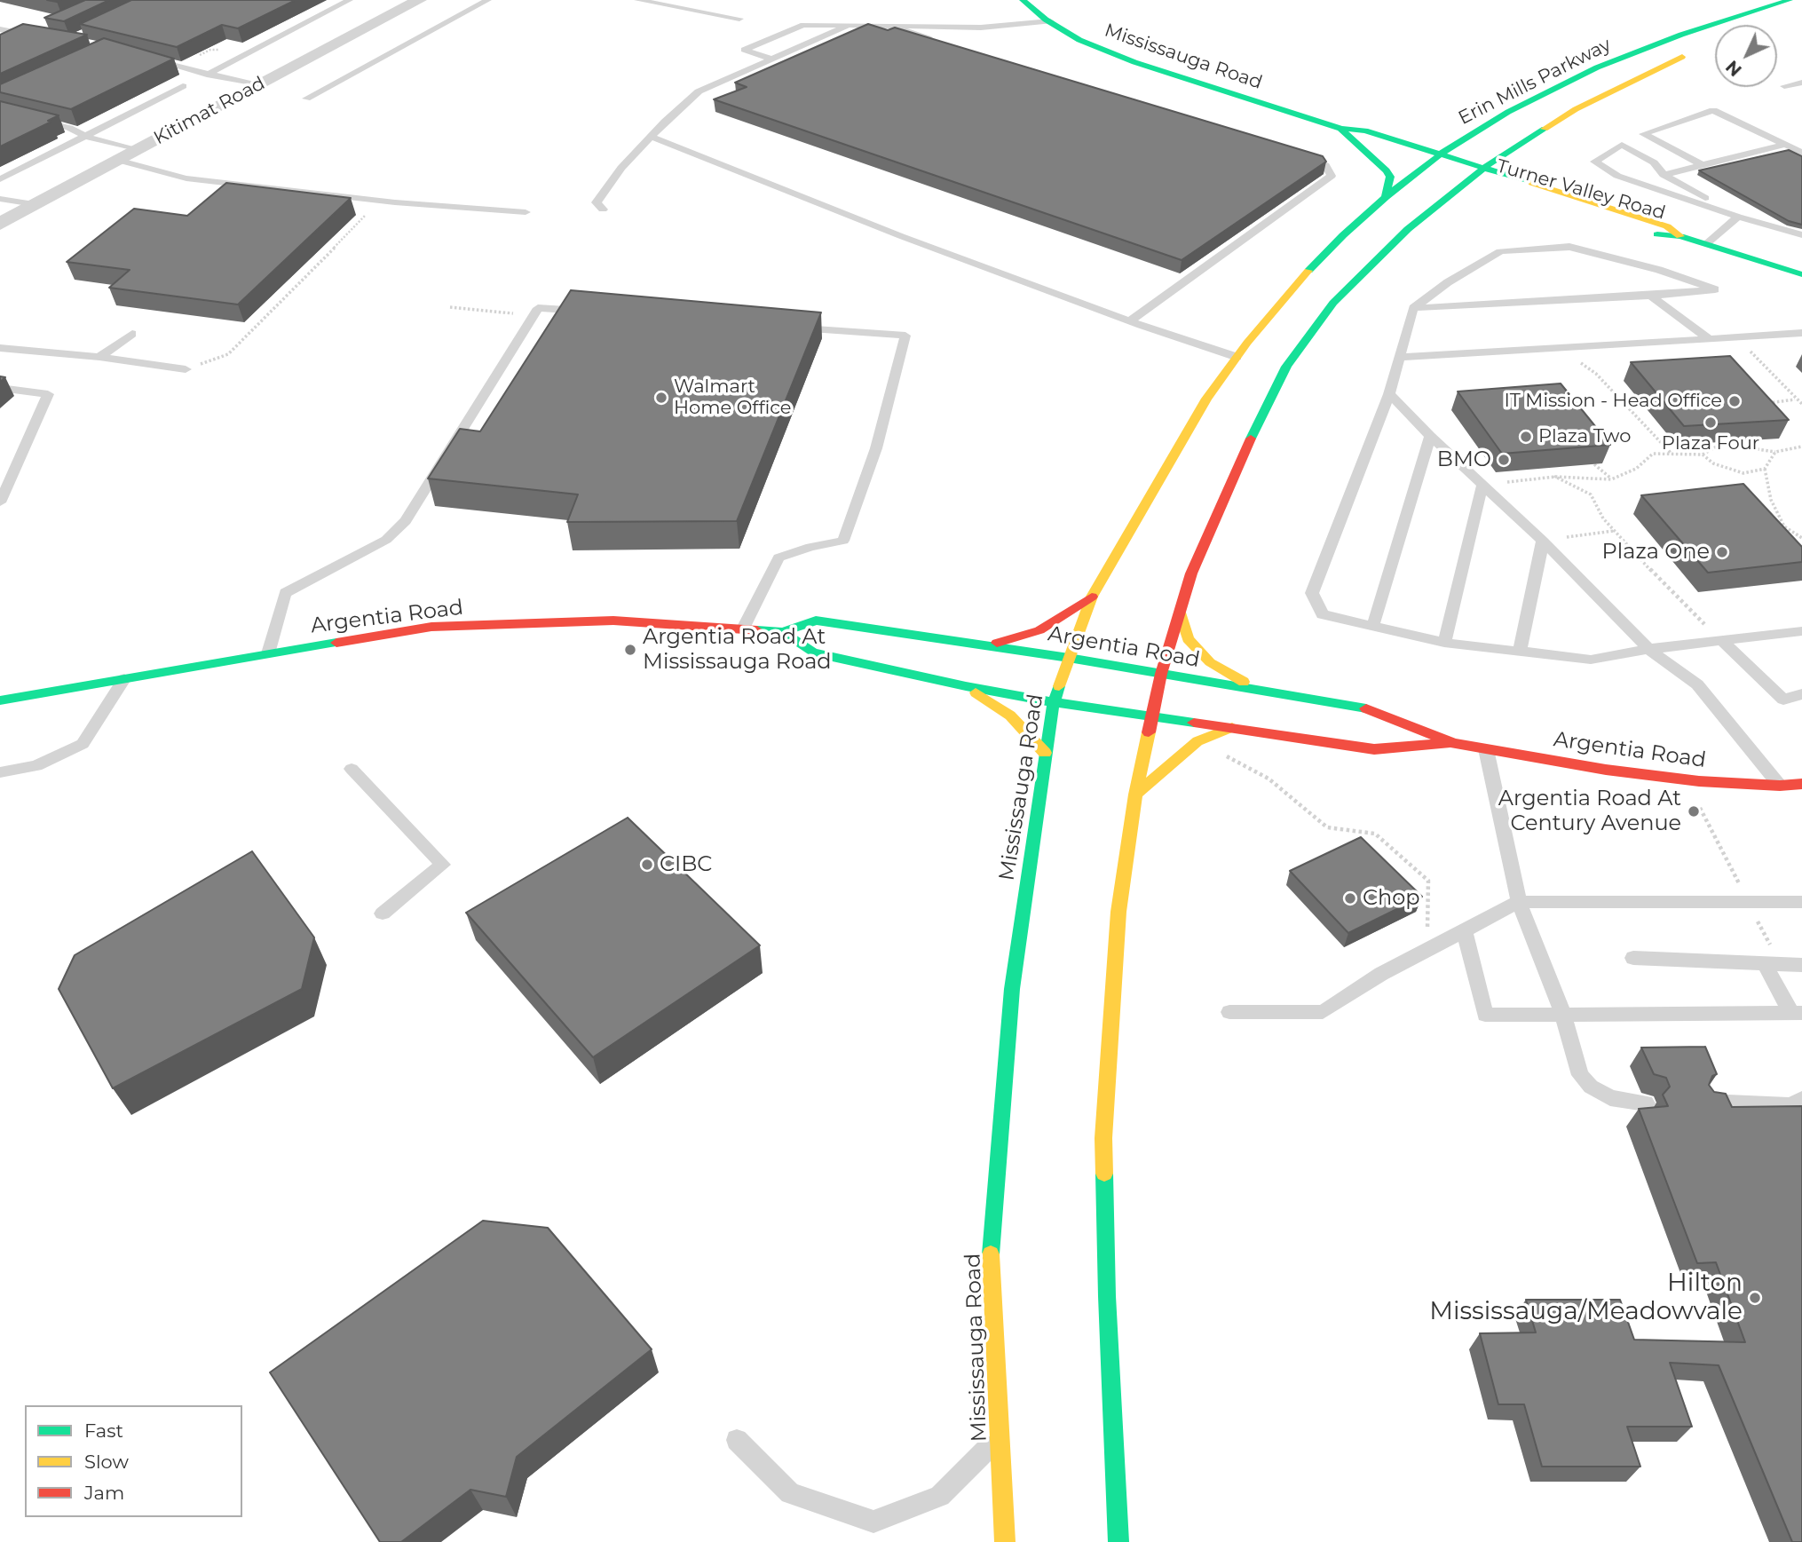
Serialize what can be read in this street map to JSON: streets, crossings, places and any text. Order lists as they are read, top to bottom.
{
  "streets": {
    "main road": [
      "Mississauga Road",
      "Erin Mills Parkway",
      "Turner Valley Road",
      "Argentia Road"
    ],
    "street": ["Kitimat Road"]
  },
  "crossings": [
    ["Mississauga Road", "Erin Mills Parkway"],
    ["Mississauga Road", "Turner Valley Road"],
    ["Mississauga Road", "Argentia Road"],
    ["Erin Mills Parkway", "Turner Valley Road"]
  ],
  "places": [
    "Walmart Home Office",
    "IT Mission - Head Office",
    "Plaza Four",
    "Plaza Two",
    "BMO",
    "Plaza One",
    "Argentia Road At Mississauga Road",
    "Argentia Road At Century Avenue",
    "CIBC",
    "Chop",
    "Hilton Mississauga/Meadowvale"
  ],
  "legend": ["Fast", "Slow", "Jam"],
  "north": "bottom left"
}
